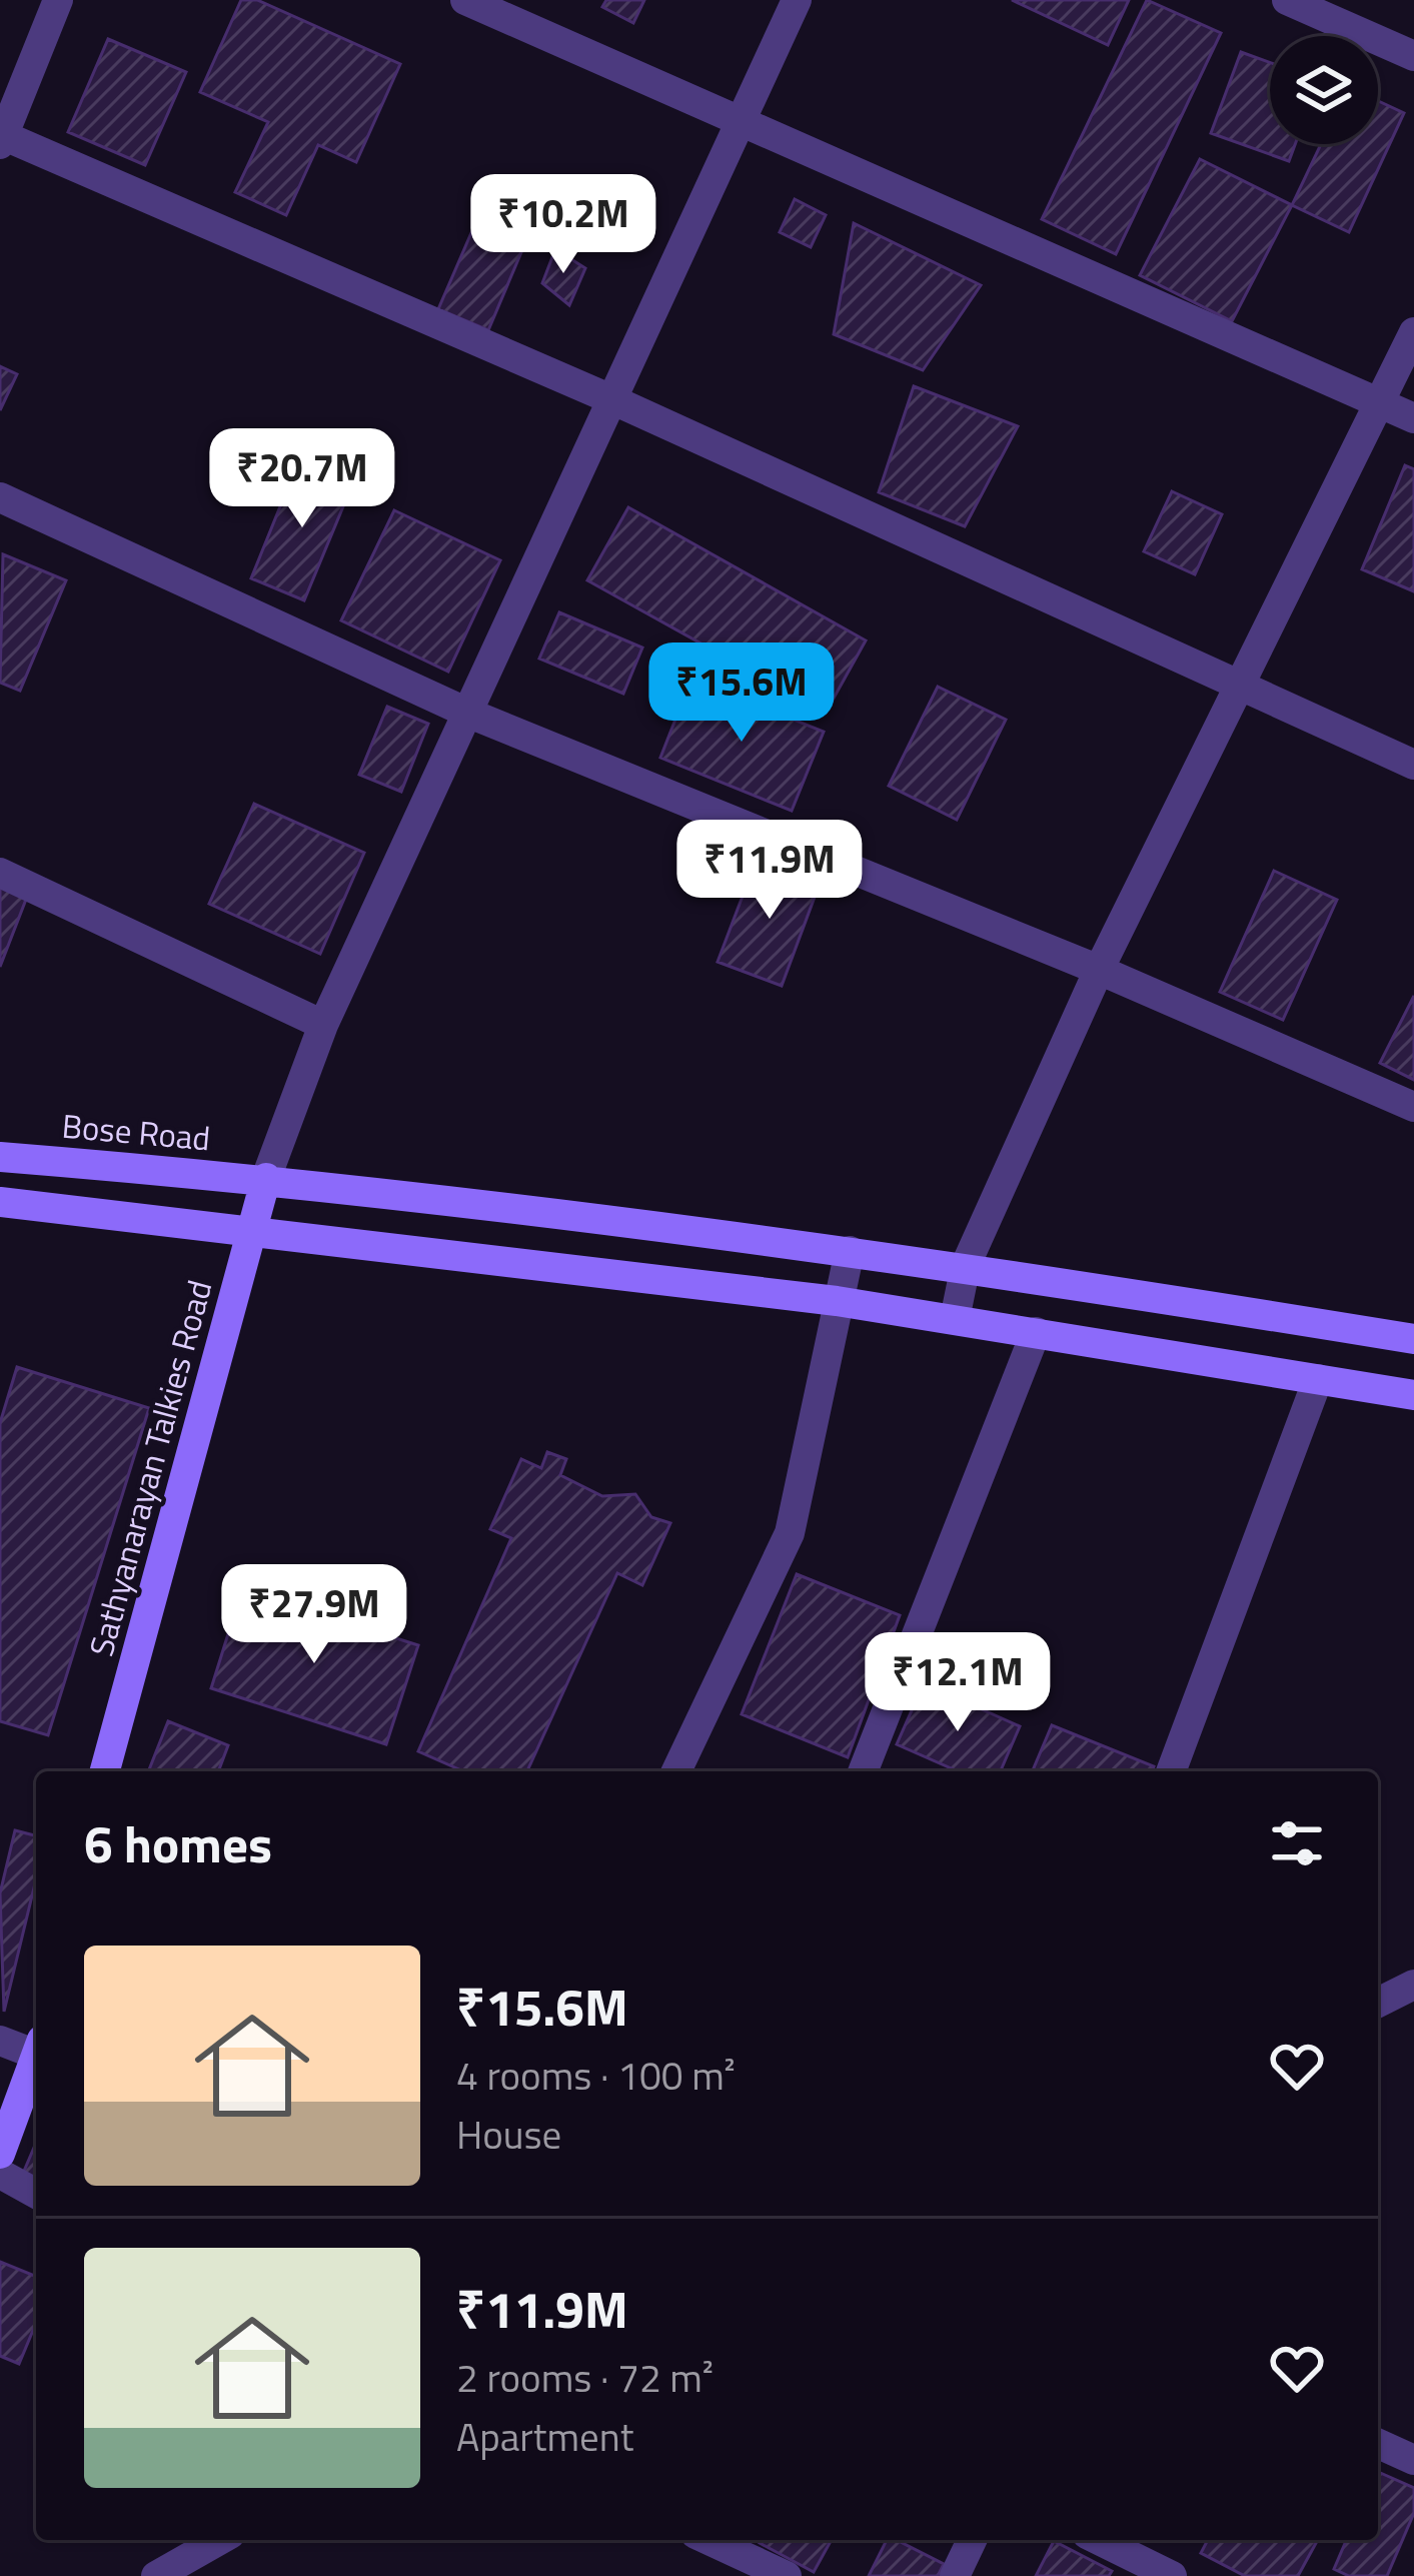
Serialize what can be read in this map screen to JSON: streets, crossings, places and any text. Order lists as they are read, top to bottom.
{
  "streets": {
    "main road": ["Bose Road", "Sathyanarayan Talkies Road"]
  },
  "crossings": [
    ["Bose Road", "Sathyanarayan Talkies Road"]
  ],
  "page": {
    "price": [
      "₹10.2M",
      "₹20.7M",
      "₹15.6M",
      "₹11.9M",
      "₹27.9M",
      "₹12.1M"
    ],
    "heading": "6 homes",
    "list": [
      {
        "name": "₹15.6M",
        "note": "4 rooms · 100 m² · House"
      },
      {
        "name": "₹11.9M",
        "note": "2 rooms · 72 m² · Apartment"
      }
    ]
  }
}
